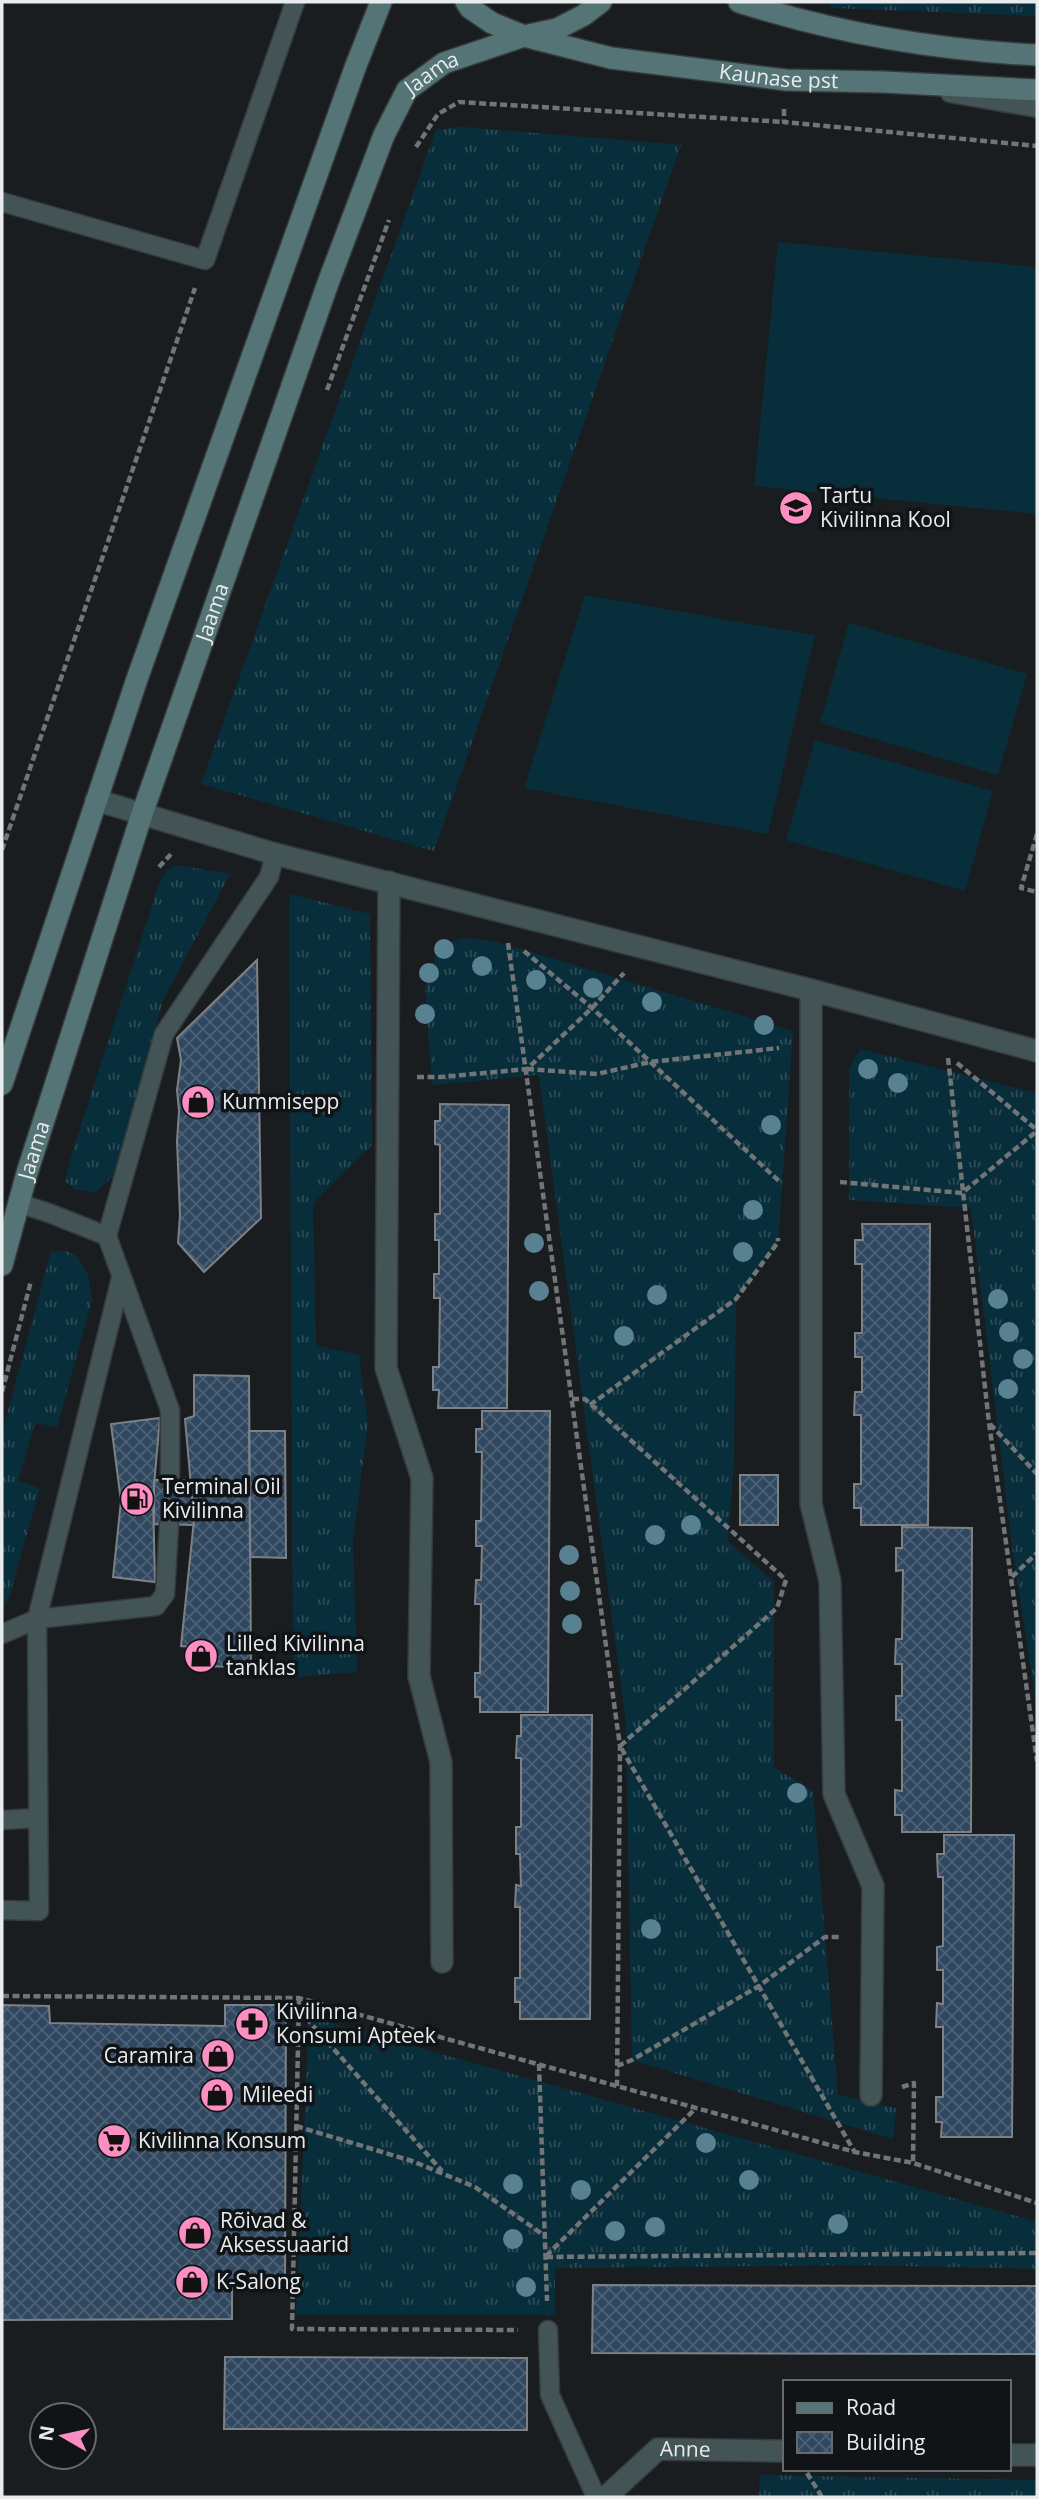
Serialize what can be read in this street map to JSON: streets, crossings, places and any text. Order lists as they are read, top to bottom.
{
  "streets": {
    "main road": ["Jaama", "Kaunase pst"],
    "street": ["Anne"]
  },
  "crossings": [
    ["Jaama", "Kaunase pst"]
  ],
  "places": {
    "school or university": ["Tartu Kivilinna Kool"],
    "shop": [
      "Kummisepp",
      "Lilled Kivilinna tanklas",
      "Caramira",
      "Mileedi",
      "Rõivad & Aksessuaarid",
      "K-Salong"
    ],
    "fuel station": ["Terminal Oil Kivilinna"],
    "pharmacy": ["Kivilinna Konsumi Apteek"],
    "supermarket": ["Kivilinna Konsum"]
  },
  "legend": ["Road", "Building"],
  "north": "left"
}
